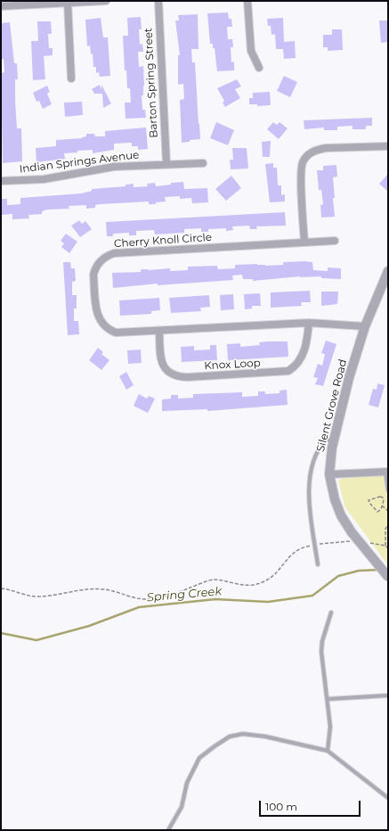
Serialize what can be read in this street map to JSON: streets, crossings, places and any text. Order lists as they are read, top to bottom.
{
  "streets": {
    "street": [
      "Barton Spring Street",
      "Indian Springs Avenue",
      "Cherry Knoll Circle",
      "Knox Loop",
      "Silent Grove Road"
    ]
  },
  "crossings": [
    ["Barton Spring Street", "Indian Springs Avenue"],
    ["Cherry Knoll Circle", "Knox Loop"],
    ["Cherry Knoll Circle", "Silent Grove Road"]
  ],
  "water": ["Spring Creek"],
  "scale_bar": "100 m"
}
